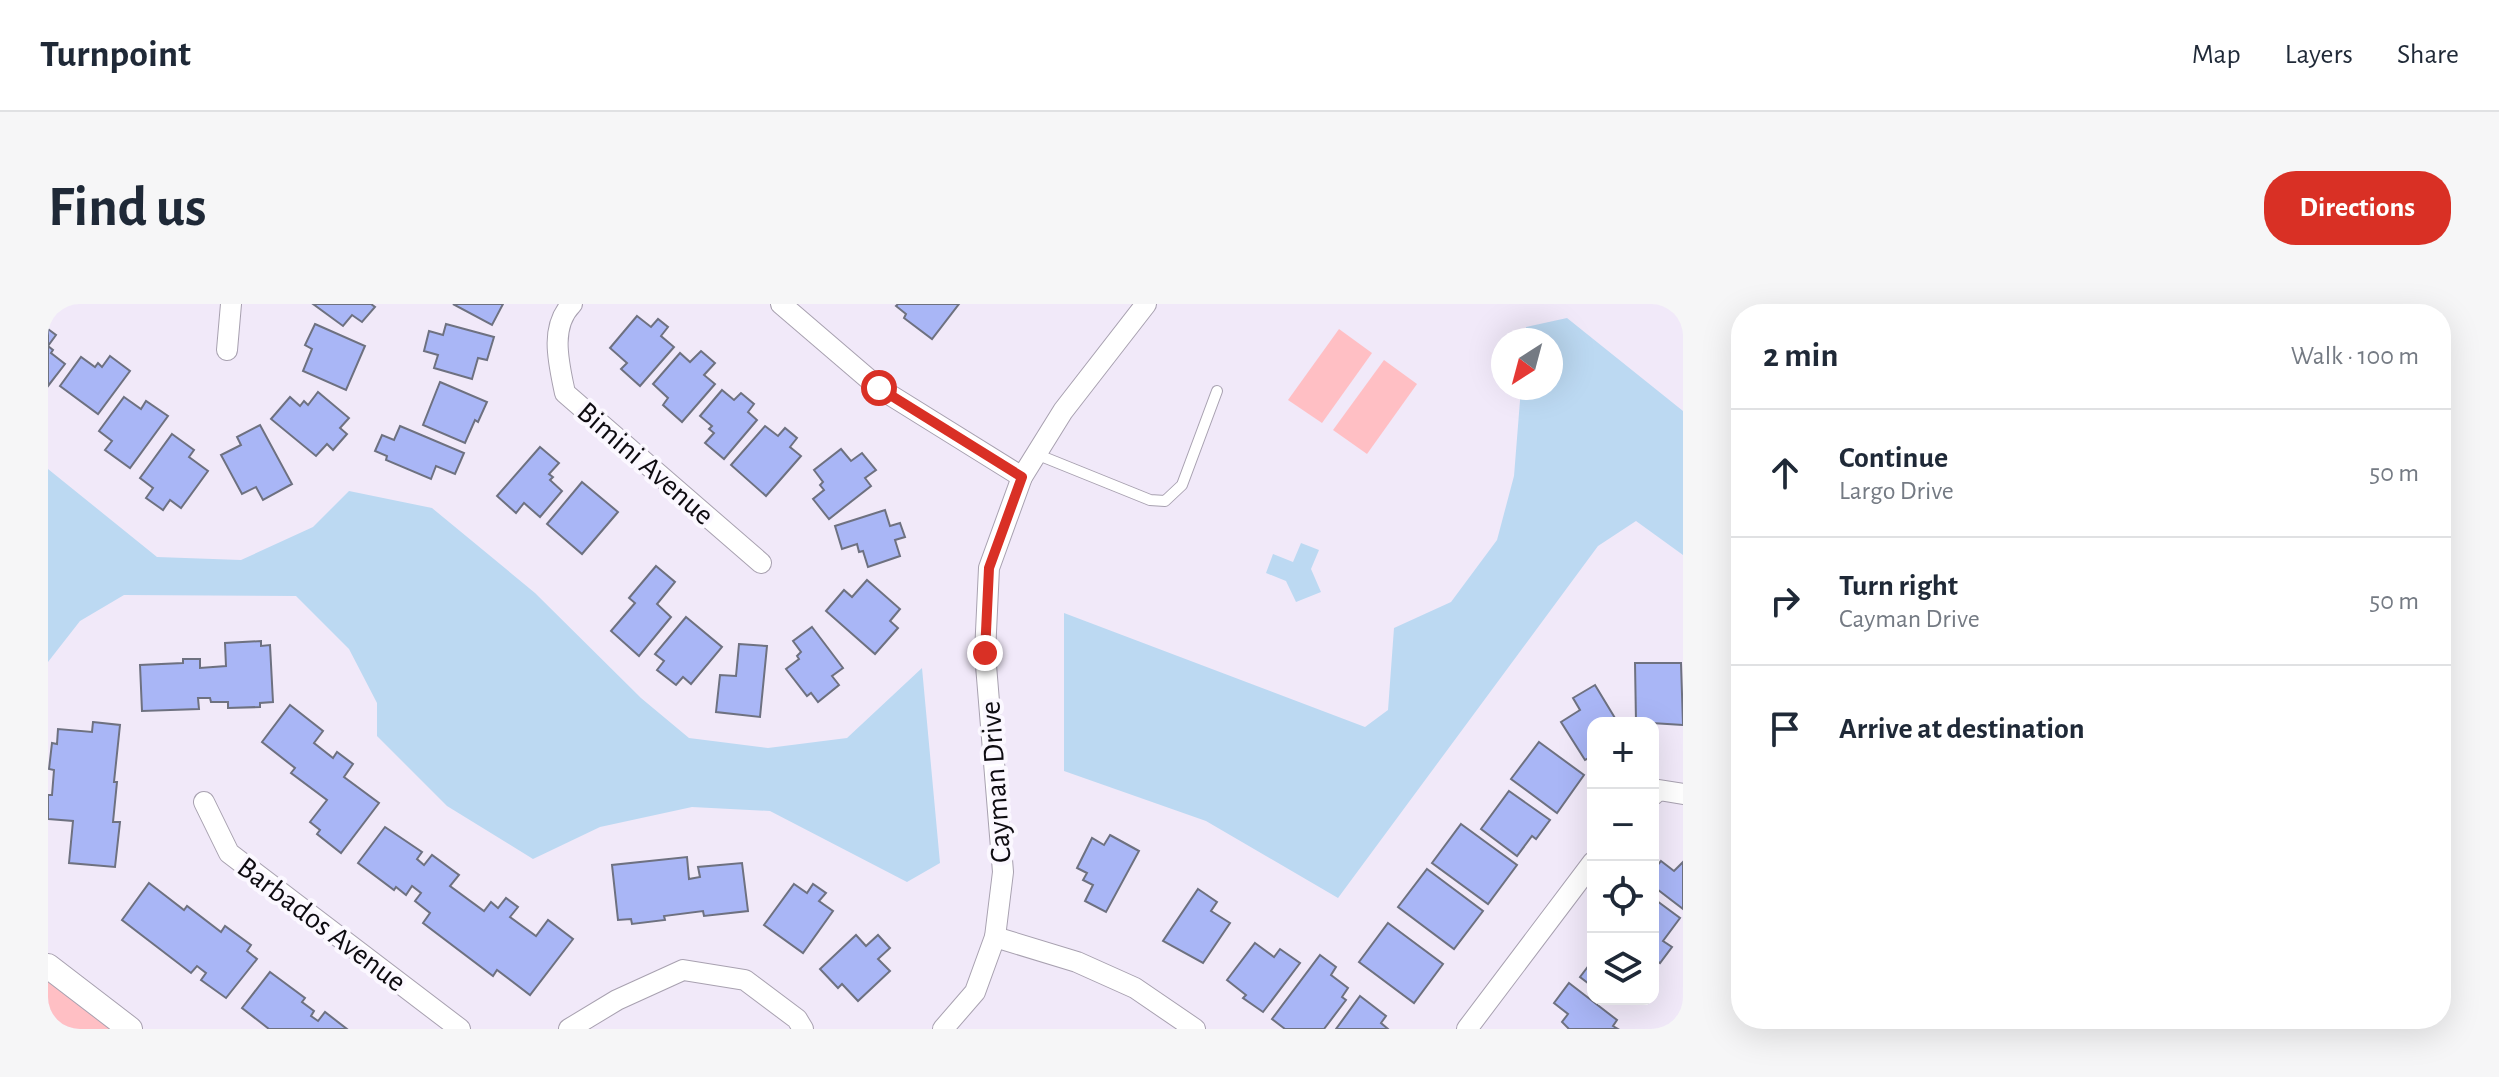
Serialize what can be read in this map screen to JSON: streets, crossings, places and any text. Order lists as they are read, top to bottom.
{
  "streets": {
    "street": ["Bimini Avenue", "Cayman Drive", "Barbados Avenue"]
  },
  "north": "bottom left",
  "page": {
    "header": "Turnpoint",
    "nav": ["Map", "Layers", "Share"],
    "buttons": "Directions",
    "title": "Find us",
    "heading": ["2 min", "Walk · 100 m"],
    "list": [
      ["Continue", "Largo Drive", "50 m"],
      ["Turn right", "Cayman Drive", "50 m"],
      "Arrive at destination"
    ],
    "map_buttons": ["+", "−"]
  }
}
